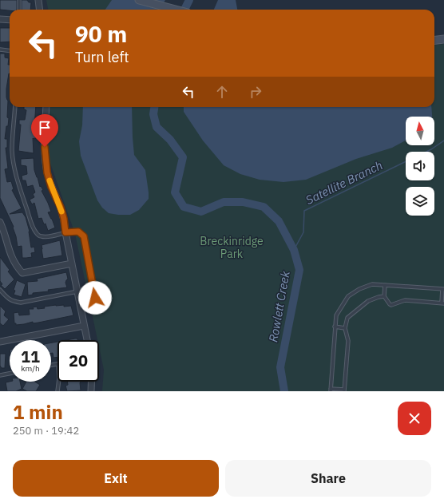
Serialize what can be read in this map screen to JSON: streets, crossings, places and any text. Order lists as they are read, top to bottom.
{
  "water": ["Satellite Branch", "Rowlett Creek"],
  "parks": ["Breckinridge Park"],
  "north": "top",
  "page": {
    "turn": ["90 m", "Turn left"],
    "speed": "11 km/h",
    "limit": "20",
    "heading": ["1 min", "250 m · 19:42"],
    "buttons": ["Exit", "Share"]
  }
}
